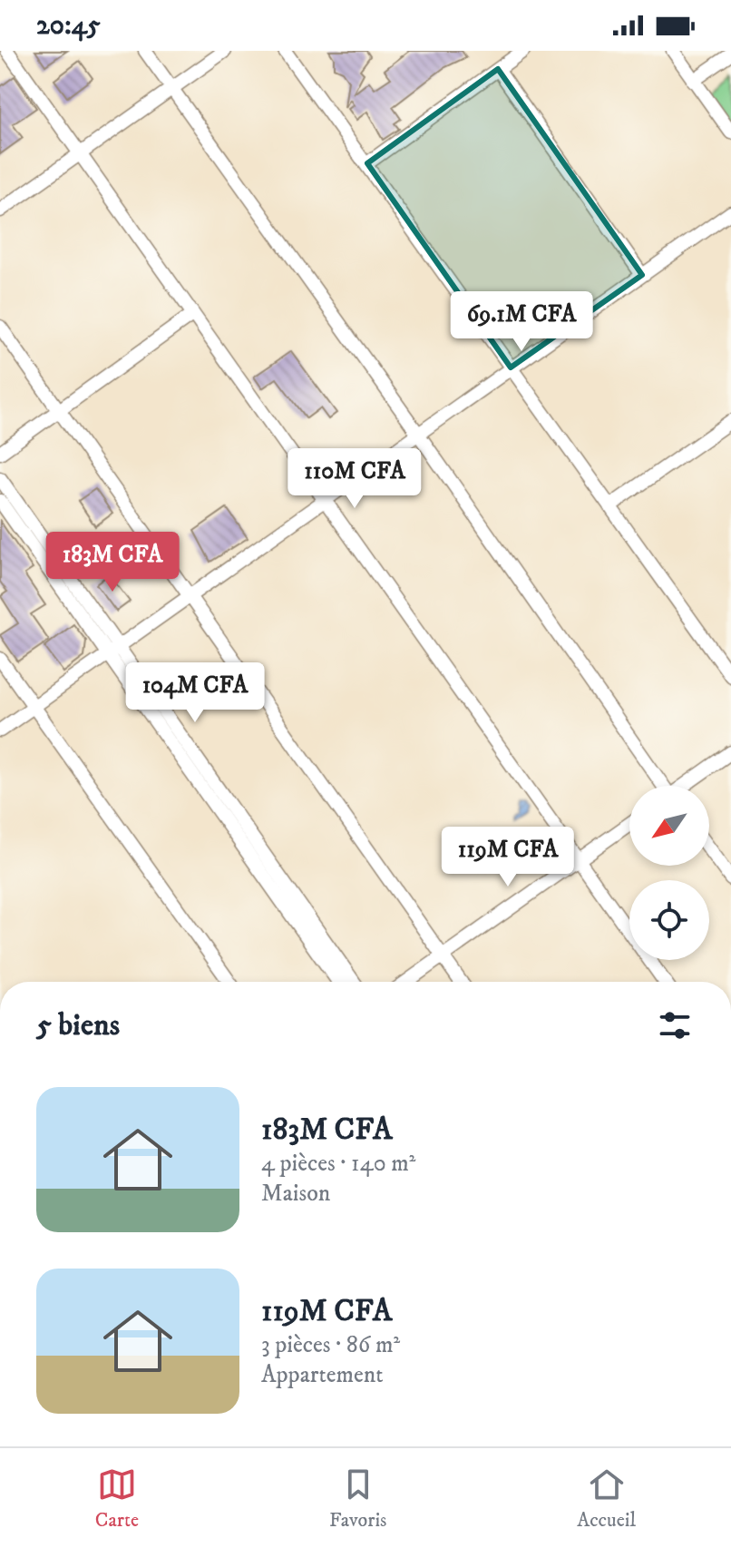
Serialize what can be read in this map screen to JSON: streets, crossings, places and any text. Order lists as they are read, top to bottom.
{
  "north": "bottom left",
  "page": {
    "status": "20:45",
    "price": [
      "69.1M CFA",
      "110M CFA",
      "183M CFA",
      "104M CFA",
      "119M CFA"
    ],
    "heading": "5 biens",
    "list": [
      {
        "name": "183M CFA",
        "note": "4 pièces · 140 m² · Maison"
      },
      {
        "name": "119M CFA",
        "note": "3 pièces · 86 m² · Appartement"
      }
    ],
    "tabs": ["Carte", "Favoris", "Accueil"]
  }
}
